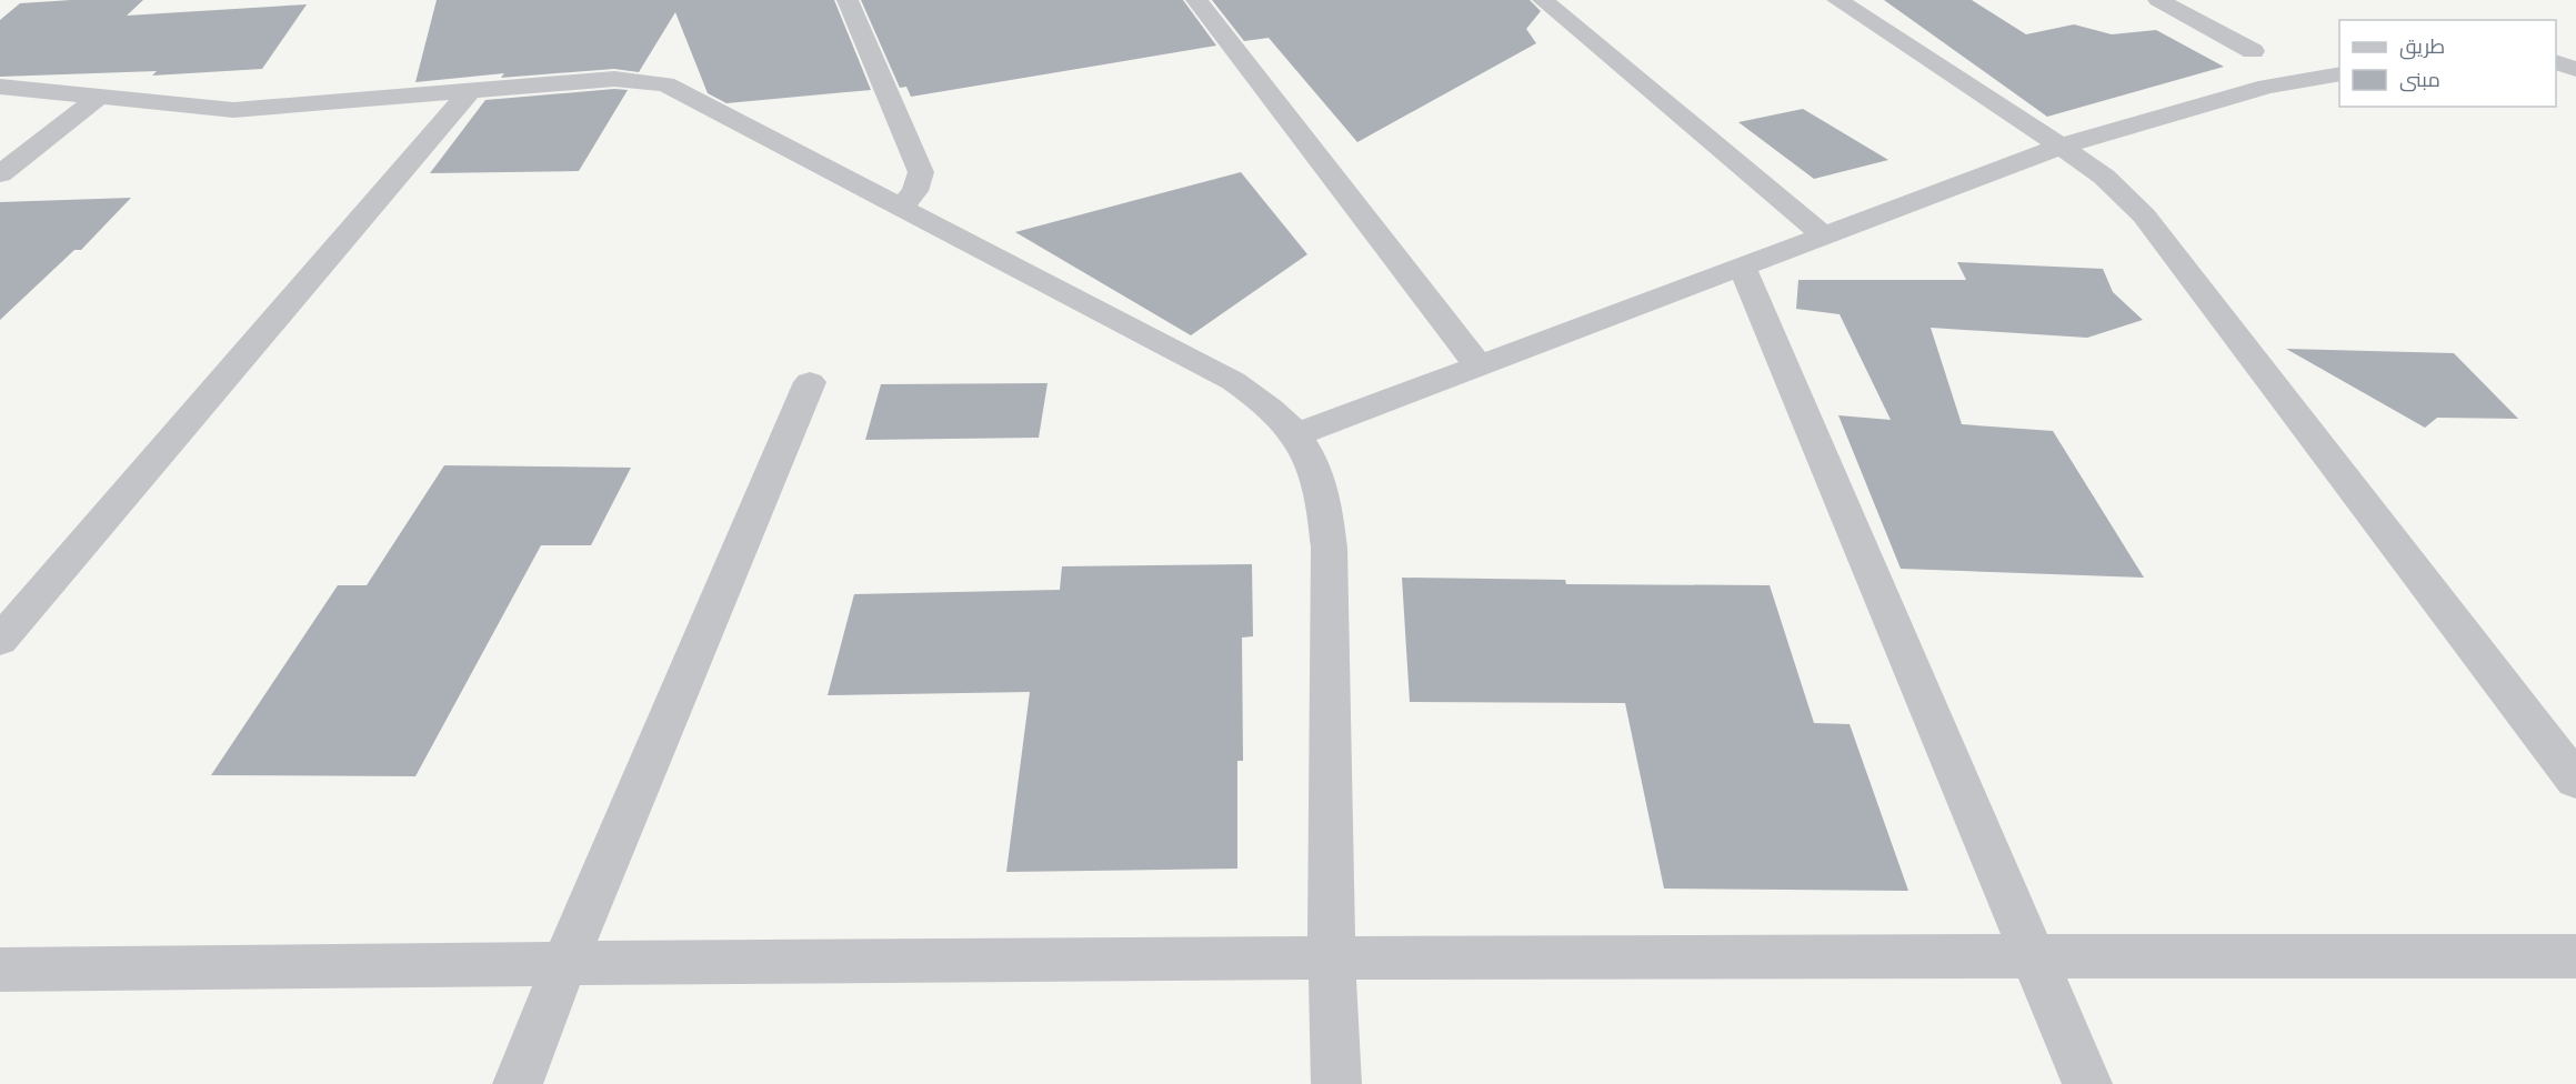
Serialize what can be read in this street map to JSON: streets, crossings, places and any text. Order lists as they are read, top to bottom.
{
  "legend": ["طريق", "مبنى"]
}
